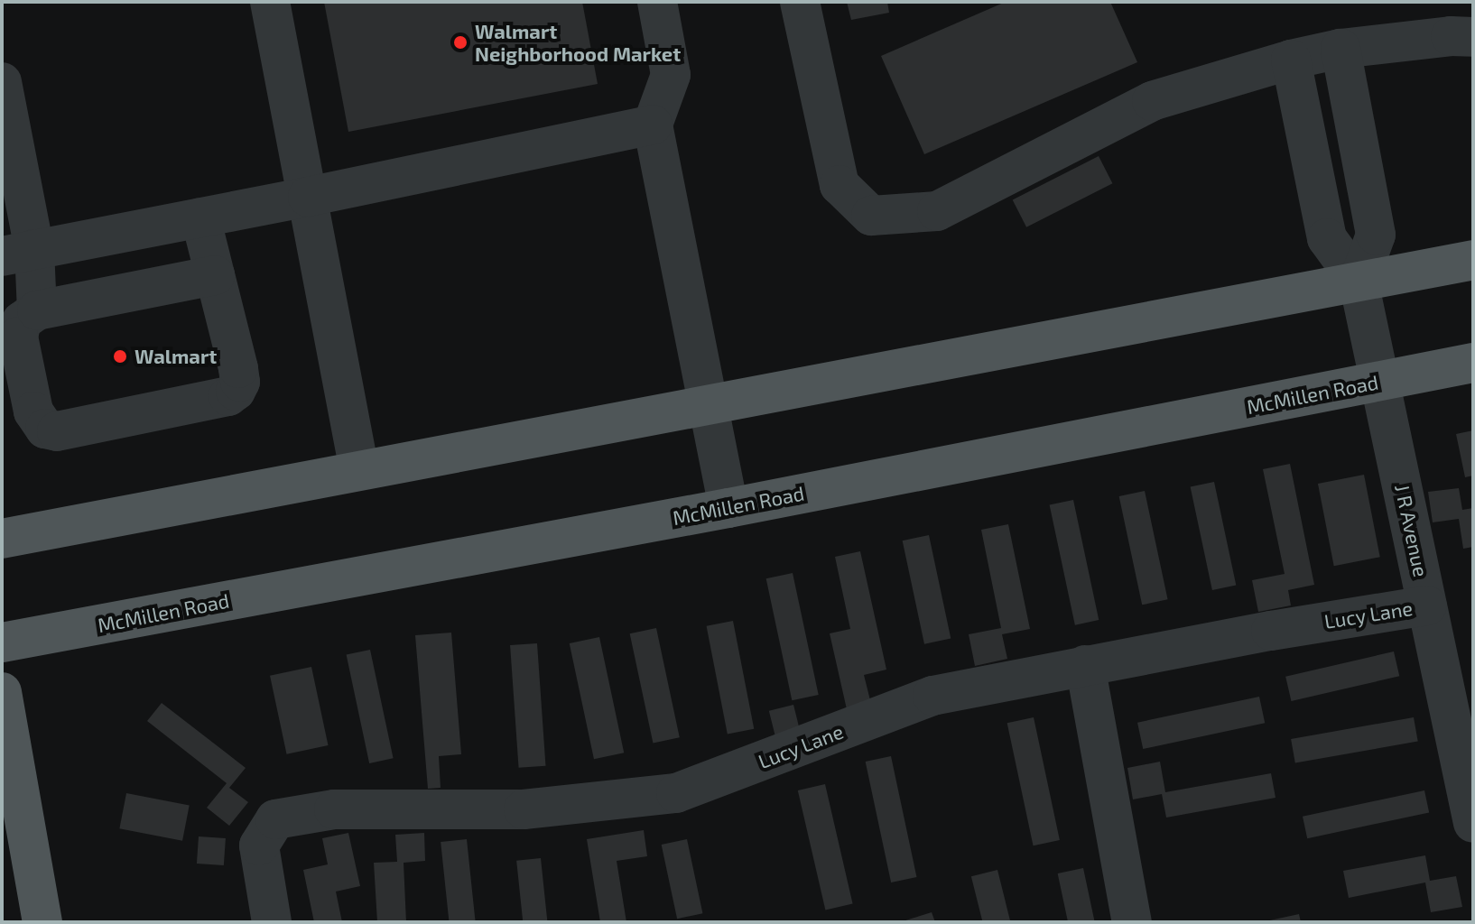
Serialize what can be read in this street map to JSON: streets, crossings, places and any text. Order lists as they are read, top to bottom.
{
  "streets": {
    "main road": ["McMillen Road"],
    "street": ["J R Avenue", "Lucy Lane"]
  },
  "crossings": [
    ["McMillen Road", "J R Avenue"],
    ["J R Avenue", "Lucy Lane"]
  ],
  "places": ["Walmart Neighborhood Market", "Walmart"]
}
